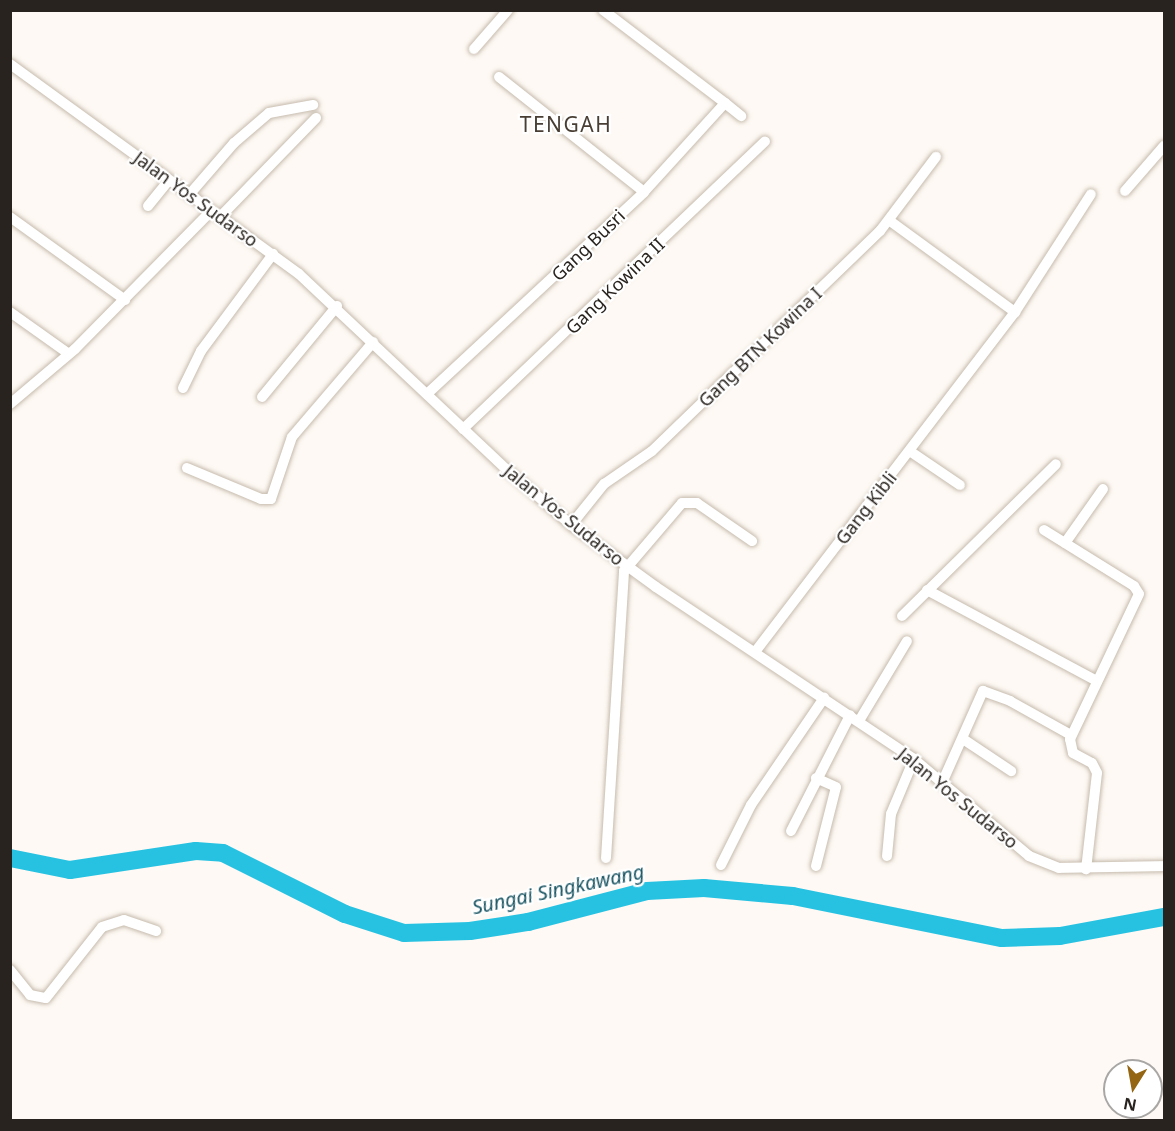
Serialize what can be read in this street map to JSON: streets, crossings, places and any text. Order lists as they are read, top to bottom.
{
  "streets": {
    "street": [
      "Jalan Yos Sudarso",
      "Gang Busri",
      "Gang Kowina II",
      "Gang BTN Kowina I",
      "Gang Kibli"
    ]
  },
  "crossings": [
    ["Jalan Yos Sudarso", "Gang Busri"],
    ["Jalan Yos Sudarso", "Gang Kowina II"],
    ["Jalan Yos Sudarso", "Gang BTN Kowina I"],
    ["Jalan Yos Sudarso", "Gang Kibli"]
  ],
  "districts": ["TENGAH"],
  "water": ["Sungai Singkawang"],
  "north": "bottom"
}
